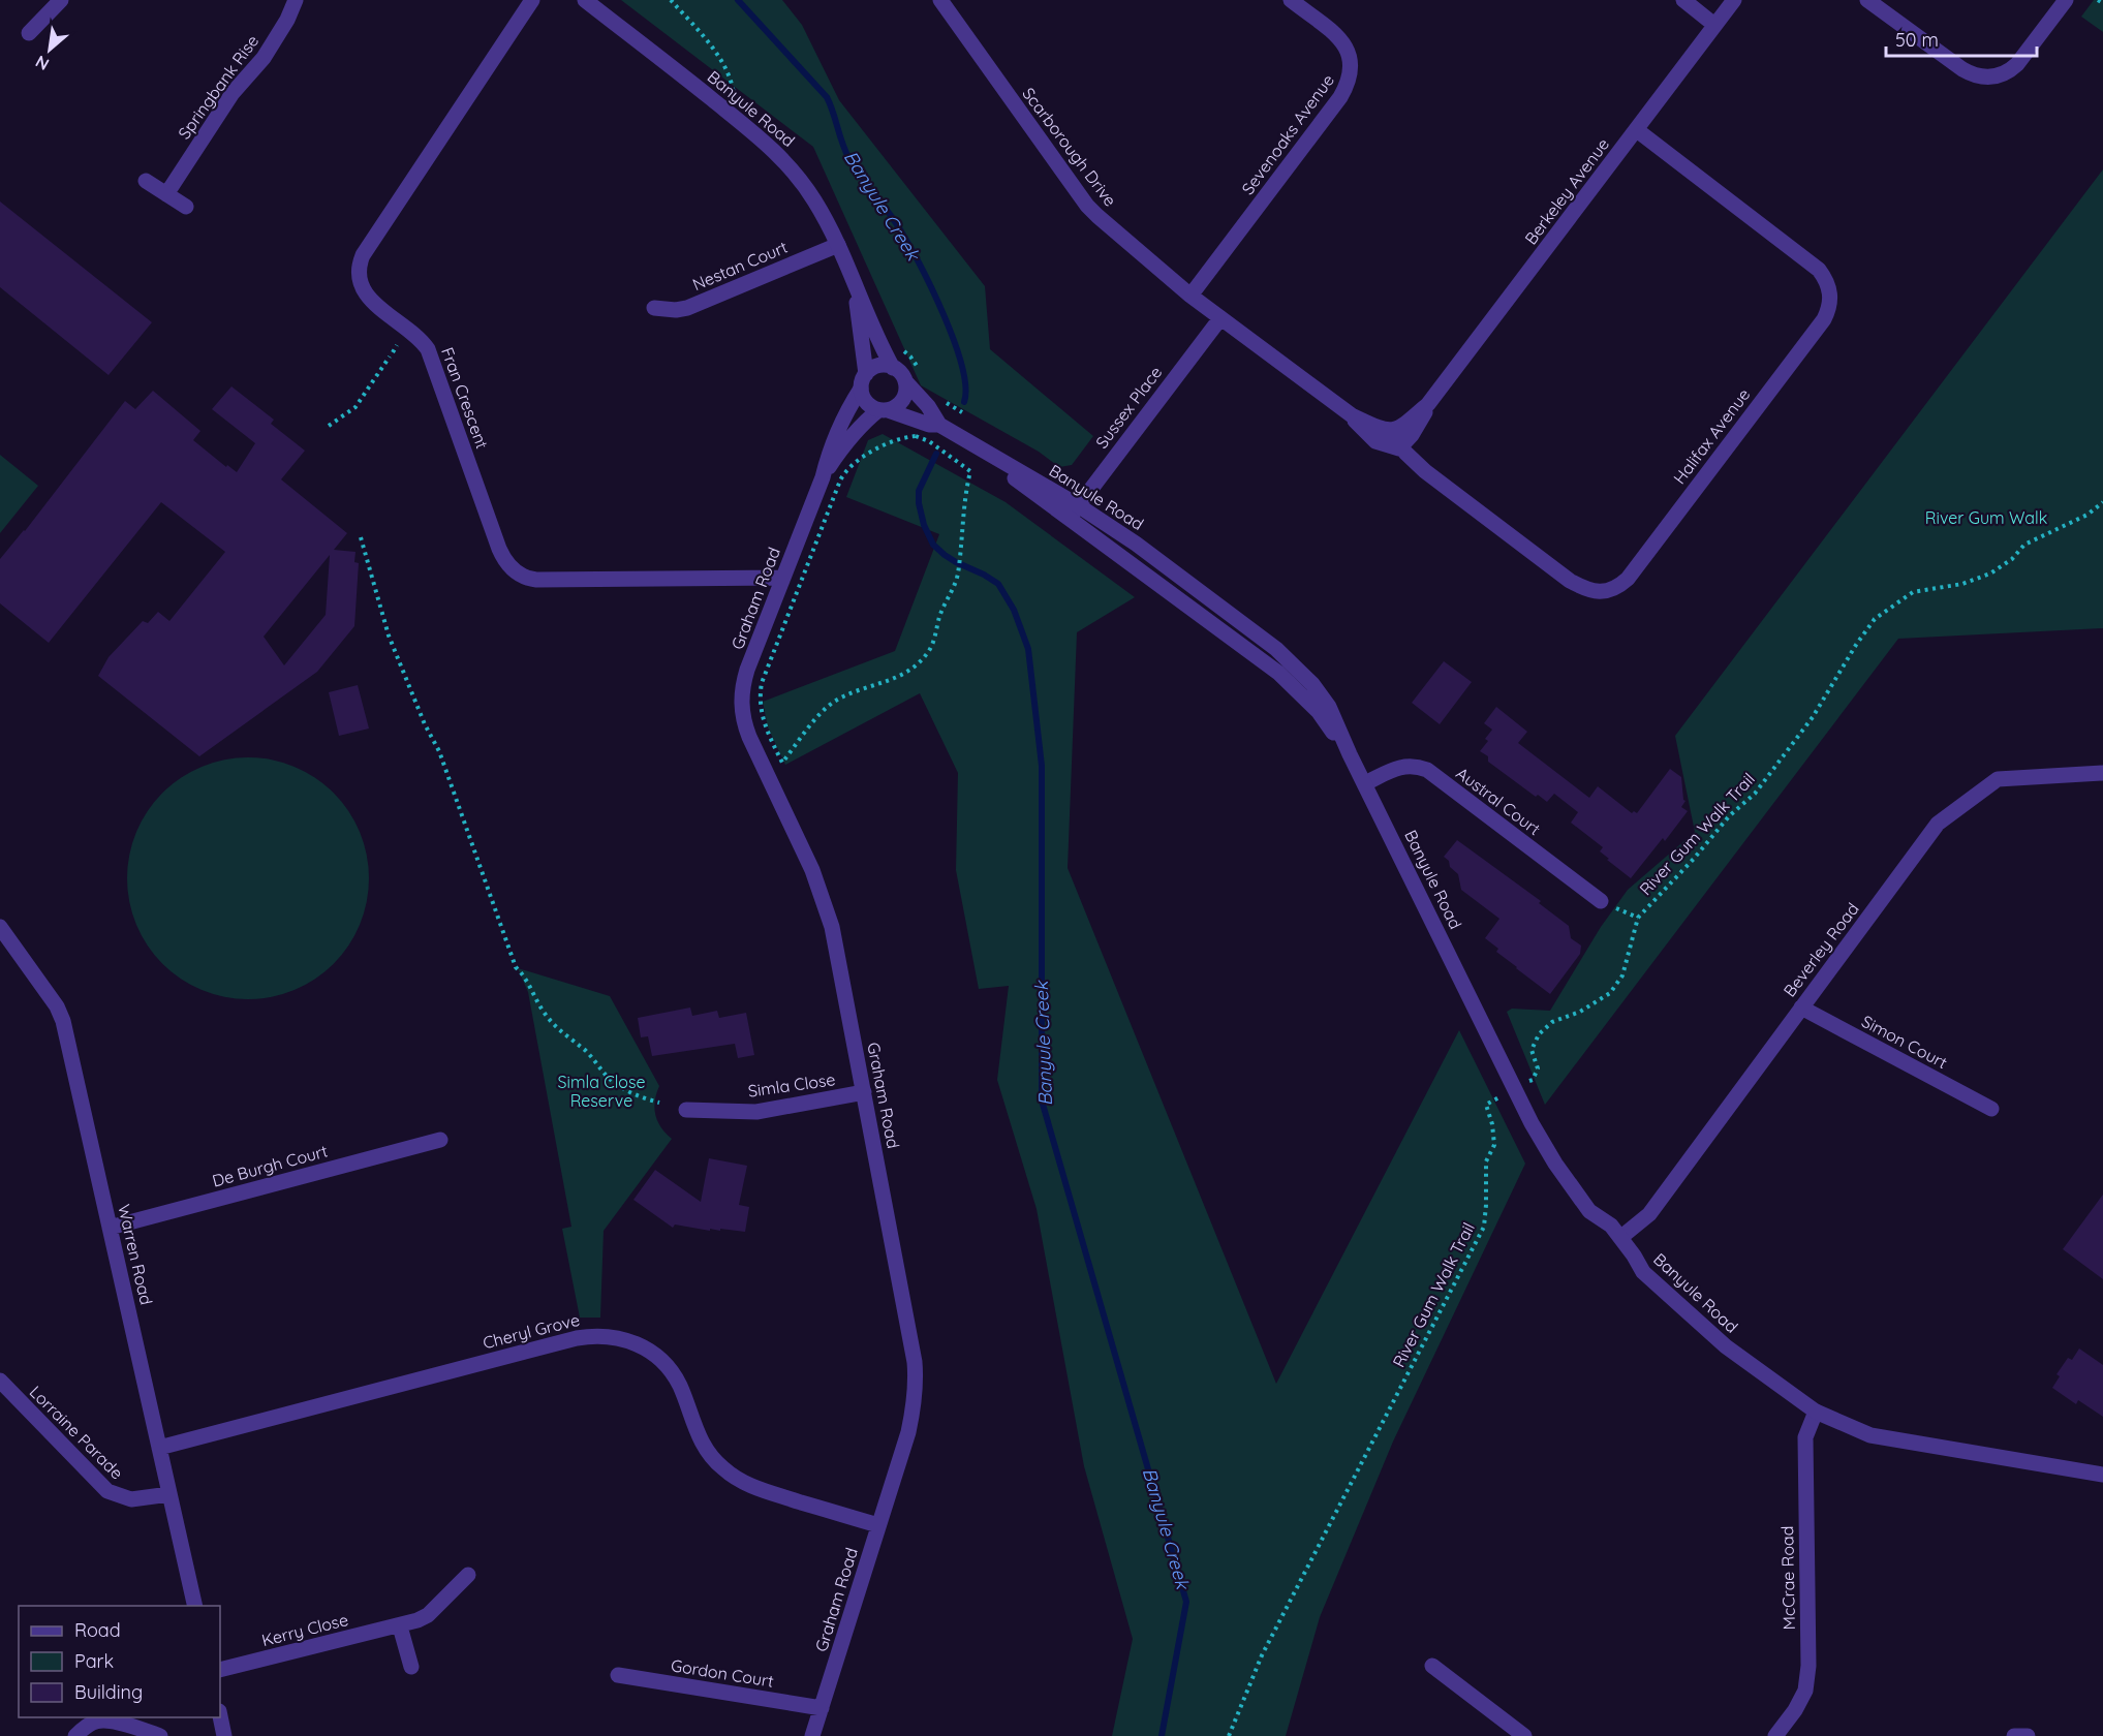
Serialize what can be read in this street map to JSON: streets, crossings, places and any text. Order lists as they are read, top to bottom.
{
  "streets": {
    "street": [
      "Springbank Rise",
      "Banyule Road",
      "Sevenoaks Avenue",
      "Scarborough Drive",
      "Berkeley Avenue",
      "Nestan Court",
      "Fran Crescent",
      "Sussex Place",
      "Halifax Avenue",
      "Graham Road",
      "Austral Court",
      "Beverley Road",
      "Simon Court",
      "Simla Close",
      "De Burgh Court",
      "Warren Road",
      "Cheryl Grove",
      "Lorraine Parade",
      "McCrae Road",
      "Kerry Close",
      "Gordon Court"
    ],
    "path": ["River Gum Walk Trail"]
  },
  "crossings": [
    ["Banyule Road", "Nestan Court"],
    ["Banyule Road", "Sussex Place"],
    ["Banyule Road", "Graham Road"],
    ["Banyule Road", "Austral Court"],
    ["Banyule Road", "River Gum Walk Trail"],
    ["Banyule Road", "Beverley Road"],
    ["Banyule Road", "McCrae Road"],
    ["Sevenoaks Avenue", "Scarborough Drive"],
    ["Scarborough Drive", "Sussex Place"],
    ["Berkeley Avenue", "Halifax Avenue"],
    ["Fran Crescent", "Graham Road"],
    ["Graham Road", "Simla Close"],
    ["Graham Road", "Cheryl Grove"],
    ["Graham Road", "Gordon Court"],
    ["Beverley Road", "Simon Court"],
    ["De Burgh Court", "Warren Road"],
    ["Warren Road", "Cheryl Grove"],
    ["Warren Road", "Lorraine Parade"]
  ],
  "water": ["Banyule Creek"],
  "parks": ["River Gum Walk", "Simla Close Reserve"],
  "legend": ["Road", "Park", "Building"],
  "scale_bar": "50 m",
  "north": "bottom left"
}
